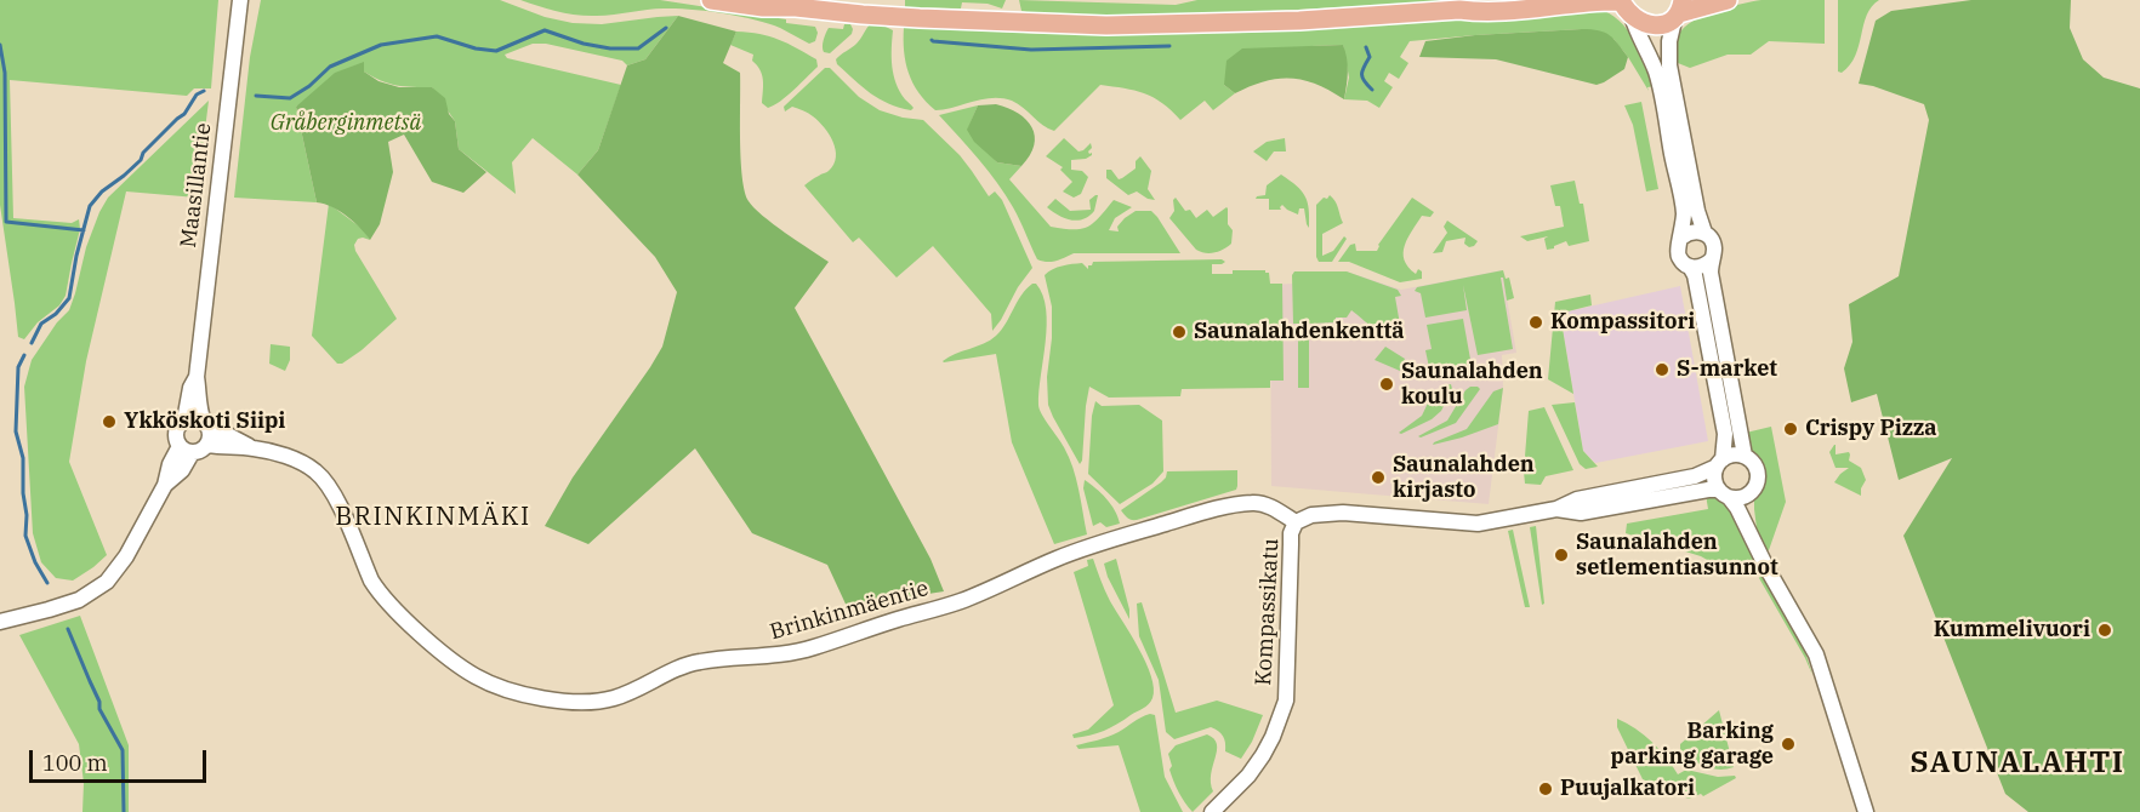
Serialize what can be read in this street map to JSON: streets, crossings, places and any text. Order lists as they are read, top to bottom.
{
  "streets": {
    "street": ["Maasillantie", "Brinkinmäentie", "Kompassikatu"]
  },
  "crossings": [
    ["Maasillantie", "Brinkinmäentie"],
    ["Brinkinmäentie", "Kompassikatu"]
  ],
  "districts": ["BRINKINMÄKI", "SAUNALAHTI"],
  "parks": ["Gråberginmetsä"],
  "places": [
    "Kompassitori",
    "Saunalahdenkenttä",
    "S-market",
    "Saunalahden koulu",
    "Ykköskoti Siipi",
    "Crispy Pizza",
    "Saunalahden kirjasto",
    "Saunalahden setlementiasunnot",
    "Kummelivuori",
    "Barking parking garage",
    "Puujalkatori"
  ],
  "scale_bar": "100 m"
}
